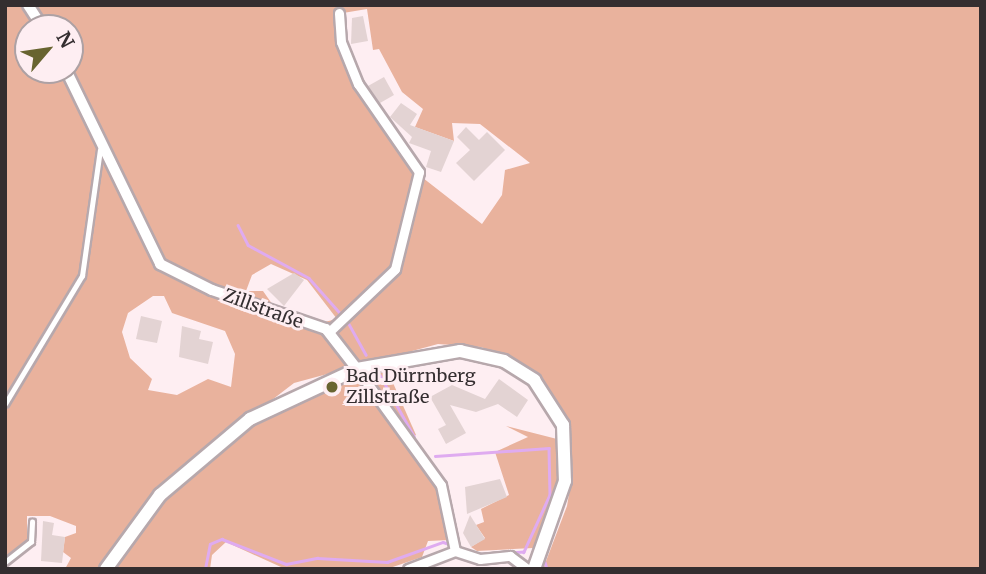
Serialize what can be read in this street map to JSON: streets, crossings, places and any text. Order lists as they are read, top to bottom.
{
  "streets": {
    "street": ["Zillstraße"]
  },
  "places": ["Bad Dürrnberg Zillstraße"],
  "north": "top right"
}
